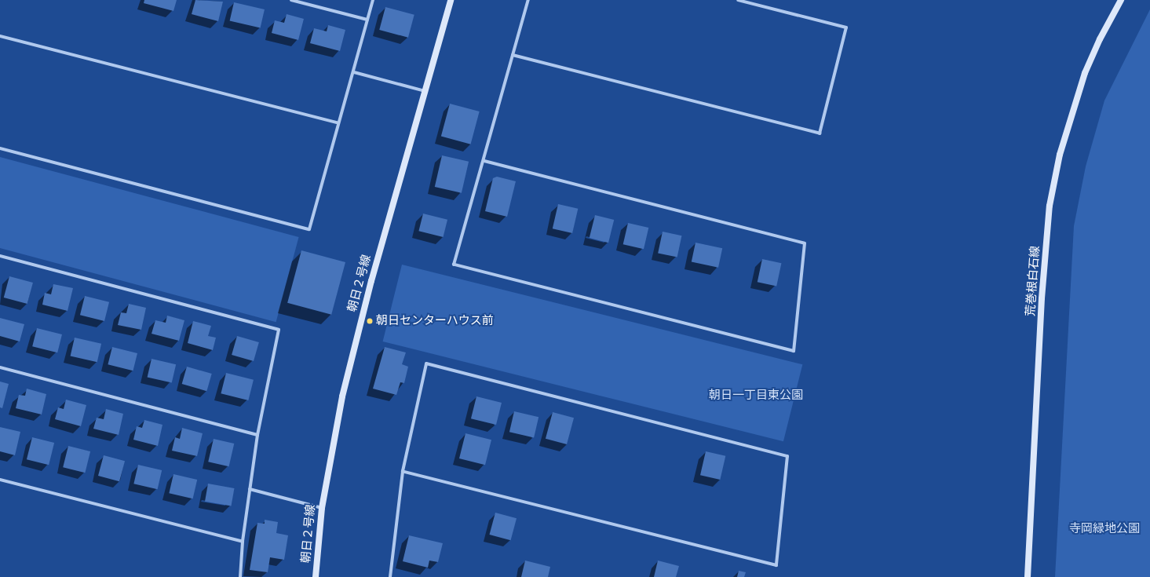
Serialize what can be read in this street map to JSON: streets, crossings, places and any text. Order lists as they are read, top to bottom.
{
  "streets": {
    "street": ["荒巻根白石線", "朝日２号線"]
  },
  "parks": ["朝日一丁目東公園", "寺岡緑地公園"],
  "places": ["朝日センターハウス前"]
}
